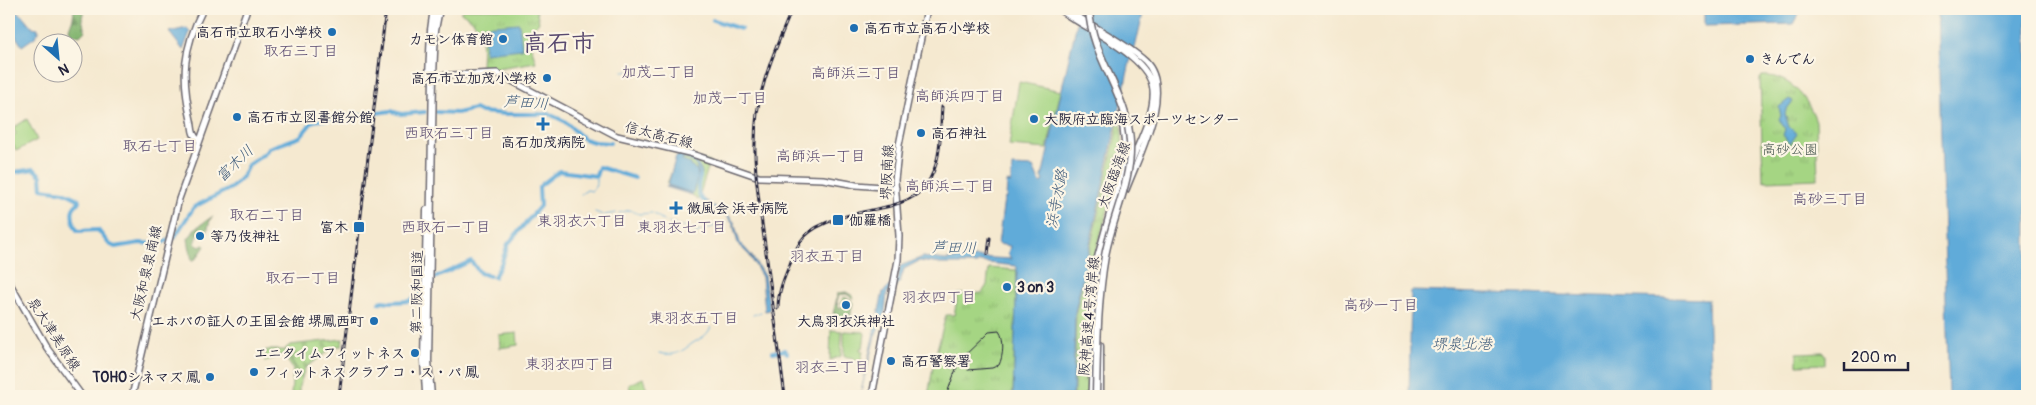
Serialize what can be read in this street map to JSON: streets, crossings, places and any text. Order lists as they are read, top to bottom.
{
  "streets": {
    "highway": ["第二阪和国道", "阪神高速4号湾岸線"],
    "main road": [
      "信太高石線",
      "堺阪南線",
      "大阪臨海線",
      "大阪和泉泉南線",
      "泉大津美原線"
    ]
  },
  "crossings": [
    ["信太高石線", "堺阪南線"],
    ["信太高石線", "第二阪和国道"],
    ["大阪臨海線", "阪神高速4号湾岸線"]
  ],
  "districts": [
    "高石市",
    "取石三丁目",
    "加茂二丁目",
    "高師浜三丁目",
    "高師浜四丁目",
    "加茂一丁目",
    "西取石三丁目",
    "取石七丁目",
    "高師浜一丁目",
    "高師浜二丁目",
    "高砂三丁目",
    "取石二丁目",
    "東羽衣六丁目",
    "西取石一丁目",
    "東羽衣七丁目",
    "羽衣五丁目",
    "取石一丁目",
    "羽衣四丁目",
    "高砂一丁目",
    "東羽衣五丁目",
    "東羽衣四丁目",
    "羽衣三丁目"
  ],
  "water": [
    "芦田川",
    "富木川",
    "浜寺水路",
    "堺泉北港"
  ],
  "parks": ["高砂公園"],
  "places": {
    "other": [
      "高石市立高石小学校",
      "高石市立取石小学校",
      "カモン体育館",
      "きんでん",
      "高石市立加茂小学校",
      "高石市立図書館分館",
      "大阪府立臨海スポーツセンター",
      "高石神社",
      "等乃伎神社",
      "3 on 3",
      "大鳥羽衣浜神社",
      "エホバの証人の王国会館 堺鳳西町",
      "エニタイムフィットネス",
      "高石警察署",
      "フィットネスクラブ コ・ス・パ 鳳",
      "TOHOシネマズ 鳳"
    ],
    "health": ["高石加茂病院", "微風会 浜寺病院"],
    "transit": ["伽羅橋", "富木"]
  },
  "scale_bar": "200 m",
  "north": "bottom right"
}
